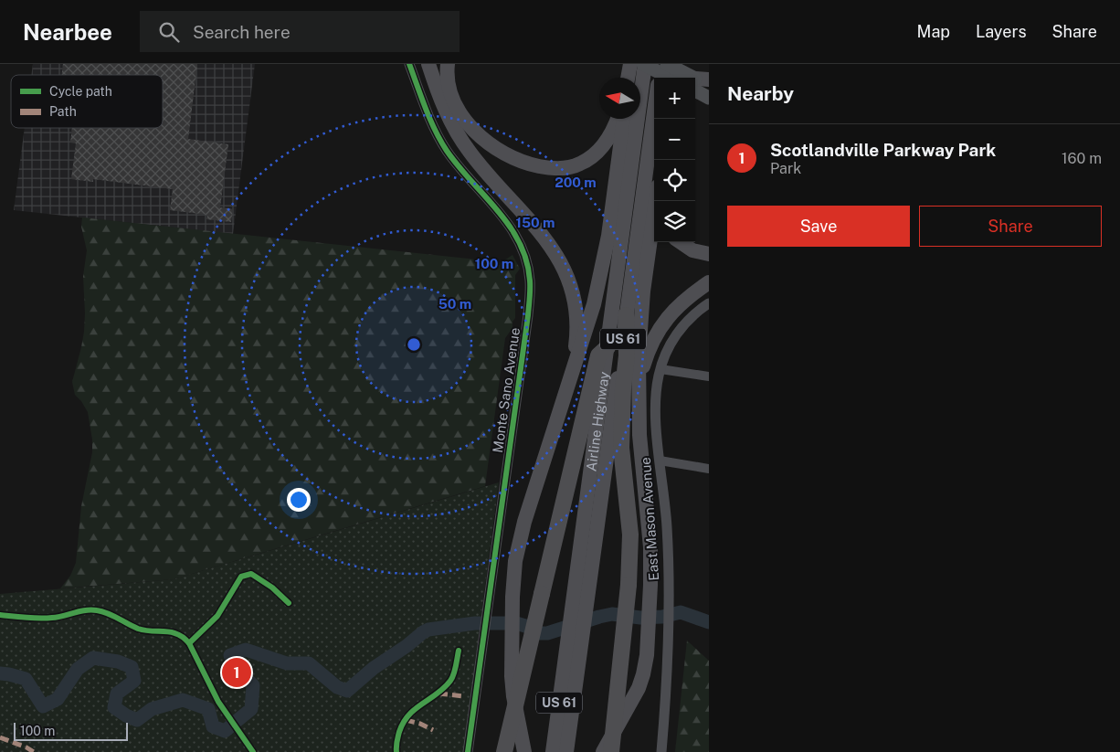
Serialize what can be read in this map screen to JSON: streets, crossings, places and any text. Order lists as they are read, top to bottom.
{
  "streets": {
    "highway": ["US 61", "Airline Highway"],
    "street": ["Monte Sano Avenue", "East Mason Avenue"]
  },
  "legend": ["Cycle path", "Path"],
  "scale_bar": "100 m",
  "north": "left",
  "page": {
    "header": "Nearbee",
    "search": "Search here",
    "nav": ["Map", "Layers", "Share"],
    "heading": "Nearby",
    "map_buttons": ["+", "−"],
    "list": [
      {
        "mark": "1",
        "name": "Scotlandville Parkway Park",
        "note": "Park",
        "value": "160 m"
      }
    ],
    "buttons": ["Save", "Share"],
    "pins": "1",
    "scale": "100 m"
  },
  "rings": [
    "200 m",
    "150 m",
    "100 m",
    "50 m"
  ]
}
